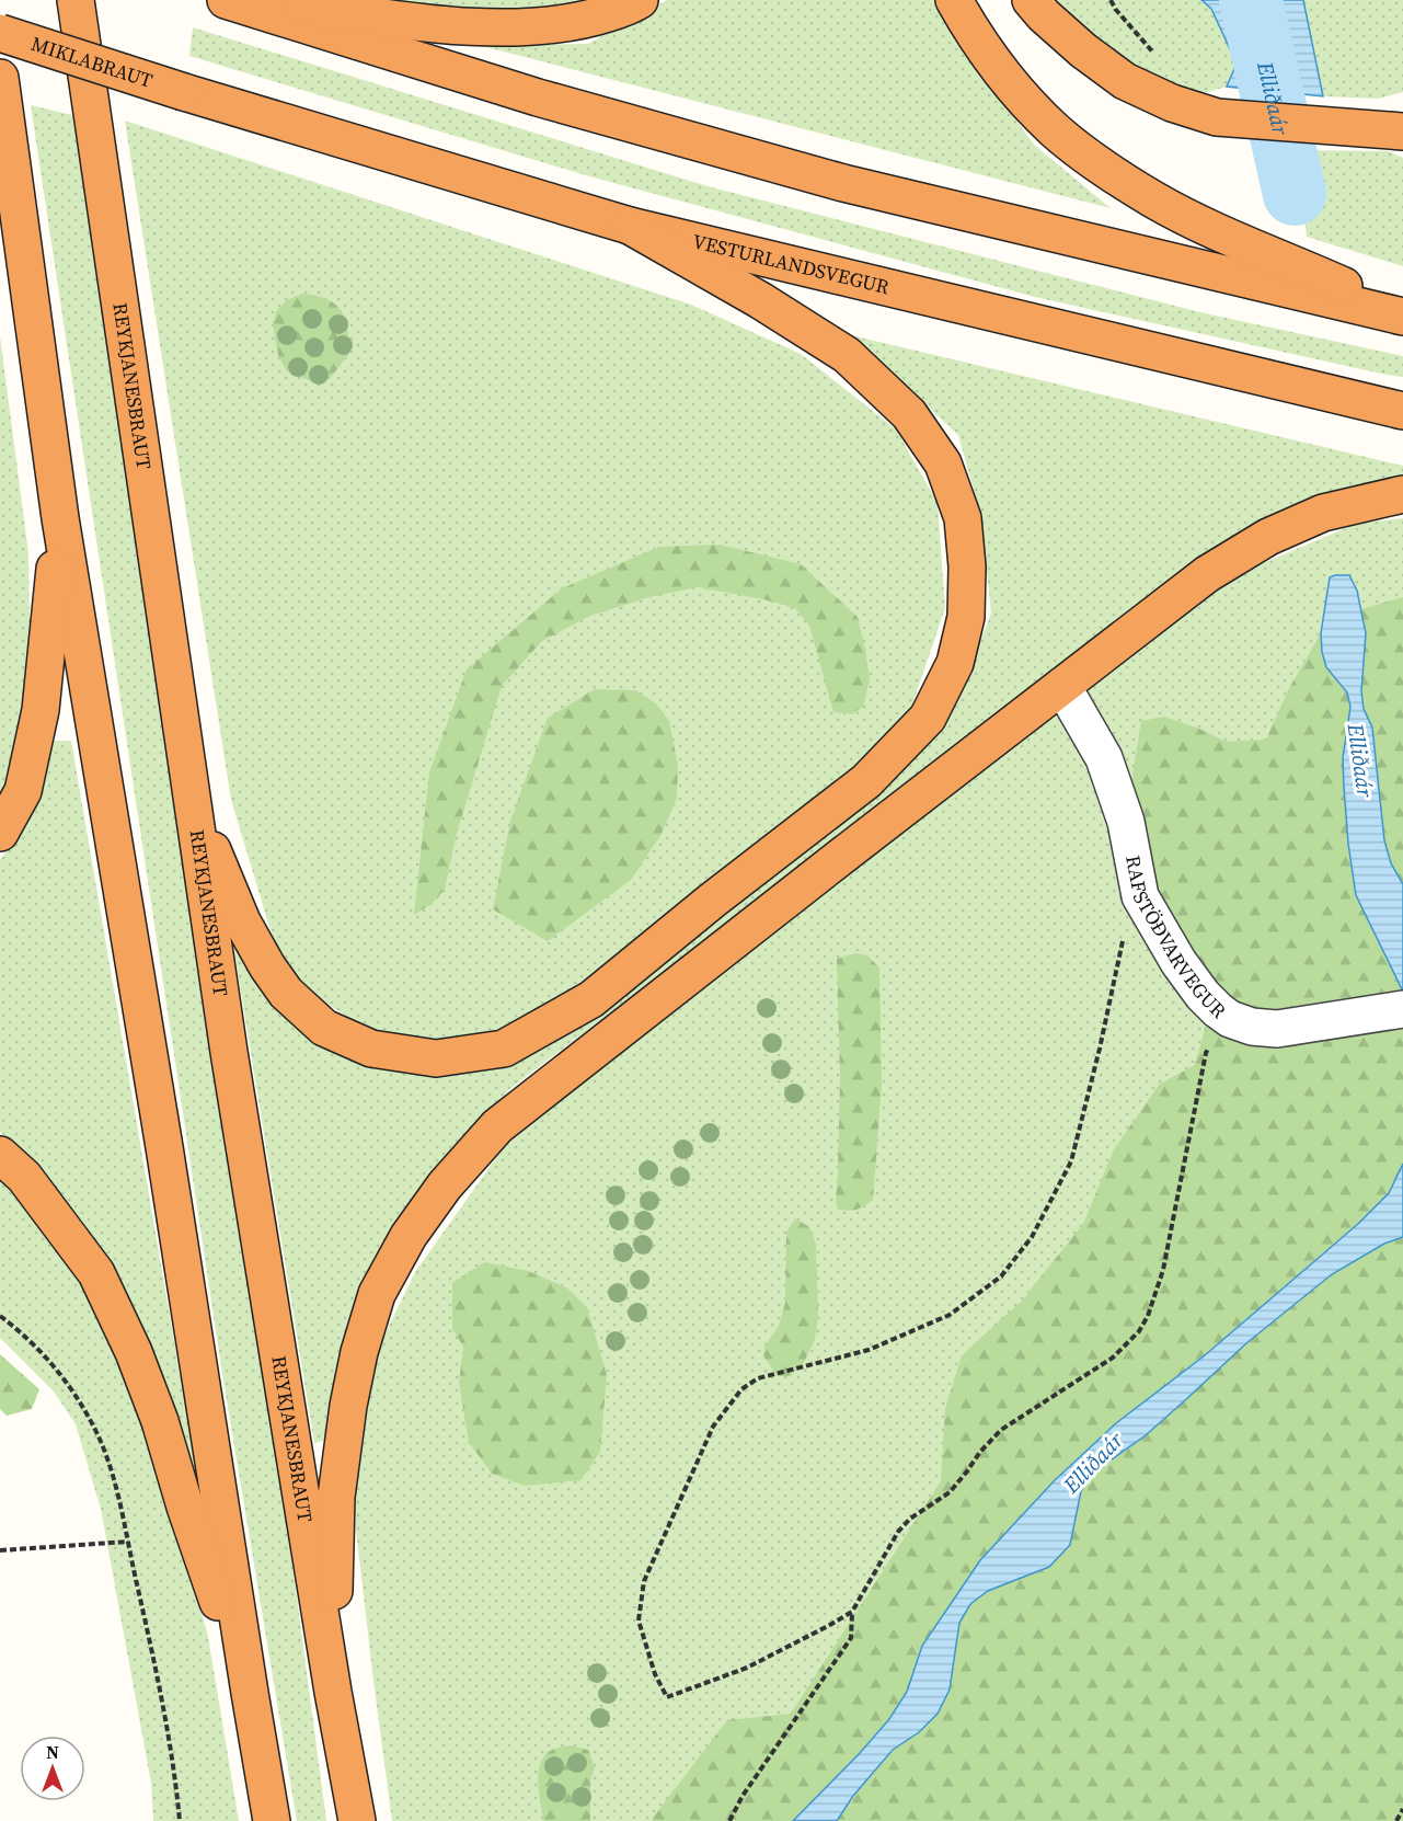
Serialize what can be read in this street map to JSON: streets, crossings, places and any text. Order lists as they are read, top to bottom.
{
  "streets": {
    "highway": ["MIKLABRAUT", "VESTURLANDSVEGUR", "REYKJANESBRAUT"],
    "lane": ["RAFSTÖÐVARVEGUR"]
  },
  "crossings": [
    ["MIKLABRAUT", "VESTURLANDSVEGUR"]
  ],
  "water": ["Elliðaár"],
  "north": "top"
}
